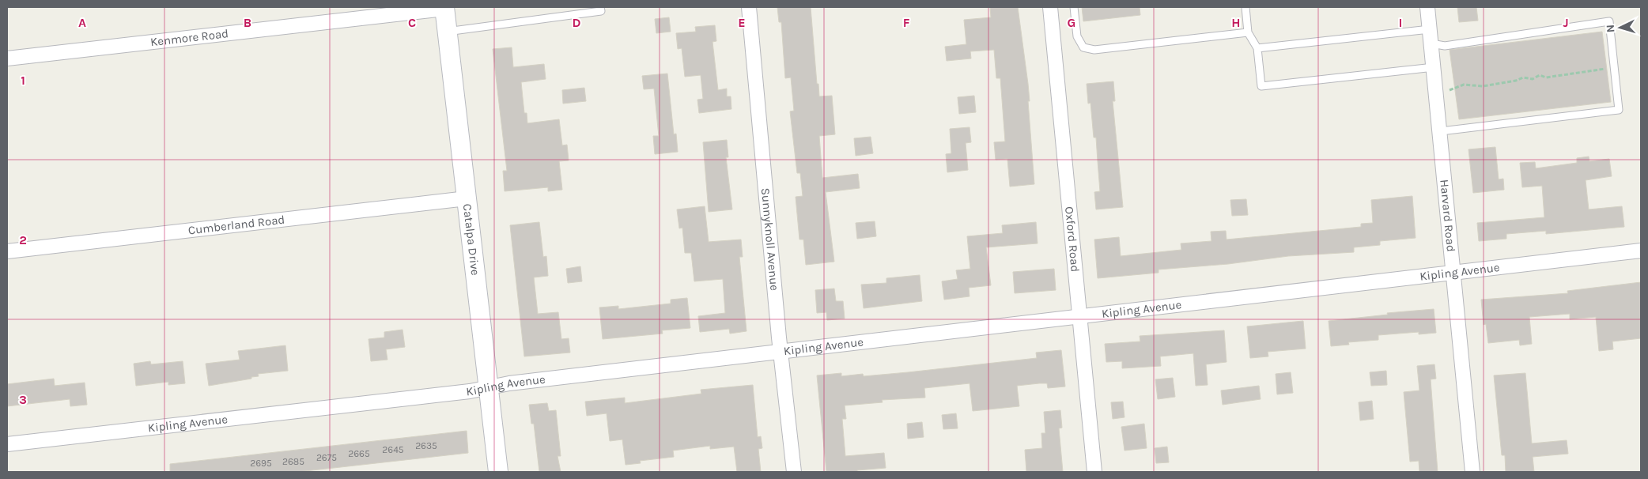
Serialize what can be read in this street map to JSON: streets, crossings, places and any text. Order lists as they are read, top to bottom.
{
  "streets": {
    "street": [
      "Kenmore Road",
      "Harvard Road",
      "Cumberland Road",
      "Catalpa Drive",
      "Sunnyknoll Avenue",
      "Oxford Road",
      "Kipling Avenue"
    ]
  },
  "crossings": [
    ["Kenmore Road", "Catalpa Drive"],
    ["Harvard Road", "Kipling Avenue"],
    ["Cumberland Road", "Catalpa Drive"],
    ["Catalpa Drive", "Kipling Avenue"],
    ["Sunnyknoll Avenue", "Kipling Avenue"],
    ["Oxford Road", "Kipling Avenue"]
  ],
  "house_numbers": [
    "2635",
    "2645",
    "2665",
    "2675",
    "2685",
    "2695"
  ],
  "north": "left",
  "grid": {
    "columns": [
      "A",
      "B",
      "C",
      "D",
      "E",
      "F",
      "G",
      "H",
      "I",
      "J"
    ],
    "rows": ["1", "2", "3"]
  }
}
